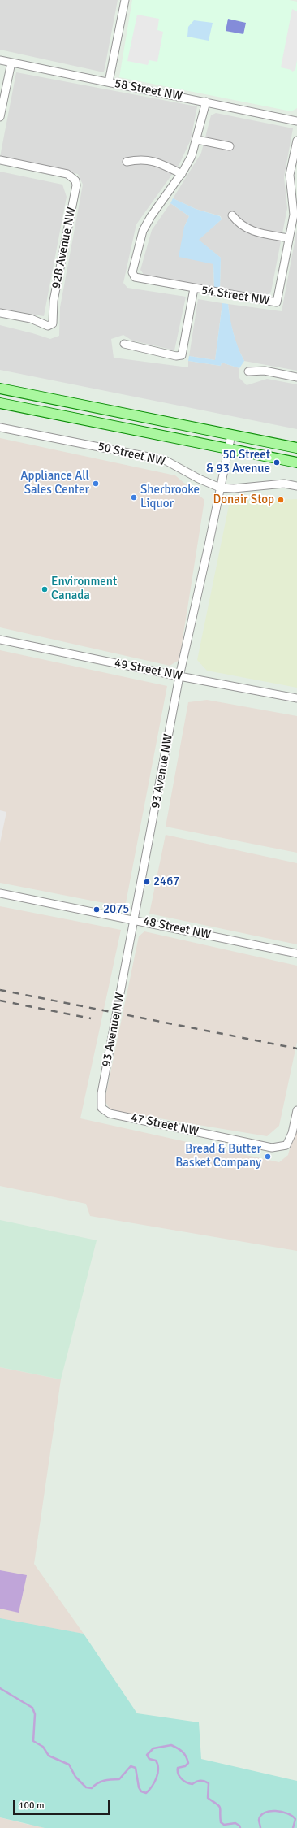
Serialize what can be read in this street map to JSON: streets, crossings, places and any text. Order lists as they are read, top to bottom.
{
  "streets": {
    "main road": ["50 Street NW"],
    "street": [
      "58 Street NW",
      "92B Avenue NW",
      "54 Street NW",
      "49 Street NW",
      "93 Avenue NW",
      "48 Street NW",
      "47 Street NW"
    ]
  },
  "crossings": [
    ["50 Street NW", "93 Avenue NW"],
    ["49 Street NW", "93 Avenue NW"],
    ["93 Avenue NW", "48 Street NW"],
    ["93 Avenue NW", "47 Street NW"]
  ],
  "places": [
    "50 Street & 93 Avenue",
    "Appliance All Sales Center",
    "Sherbrooke Liquor",
    "Donair Stop",
    "Environment Canada",
    "2467",
    "2075",
    "Bread & Butter Basket Company"
  ],
  "scale_bar": "100 m"
}
